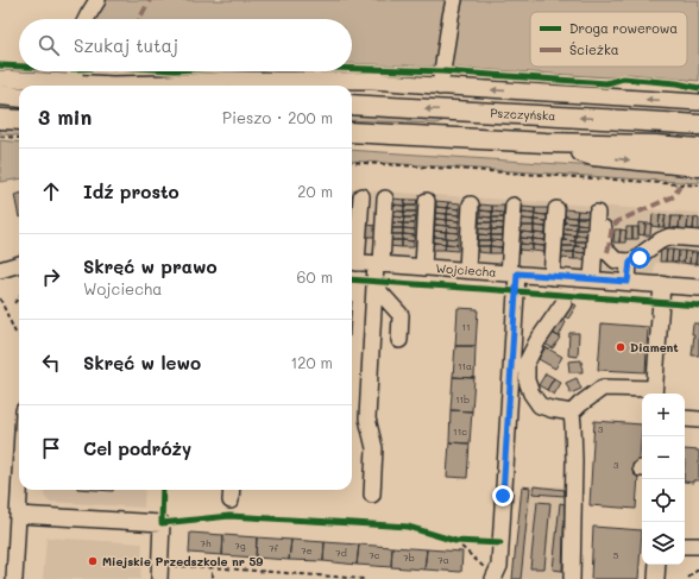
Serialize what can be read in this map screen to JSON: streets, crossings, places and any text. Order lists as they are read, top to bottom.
{
  "streets": {
    "main road": ["Pszczyńska"],
    "street": ["Wojciecha"]
  },
  "places": ["Diament", "Miejskie Przedszkole nr 59"],
  "house_numbers": [
    "11",
    "11a",
    "11b",
    "3",
    "11c",
    "3",
    "7h",
    "7g",
    "7f",
    "7e",
    "7d",
    "7c",
    "5",
    "7b",
    "7a"
  ],
  "legend": ["Droga rowerowa", "Ścieżka"],
  "page": {
    "search": "Szukaj tutaj",
    "heading": ["3 min", "Pieszo · 200 m"],
    "list": [
      ["Idź prosto", "20 m"],
      ["Skręć w prawo", "Wojciecha", "60 m"],
      ["Skręć w lewo", "120 m"],
      "Cel podróży"
    ],
    "map_buttons": ["+", "−"]
  }
}
